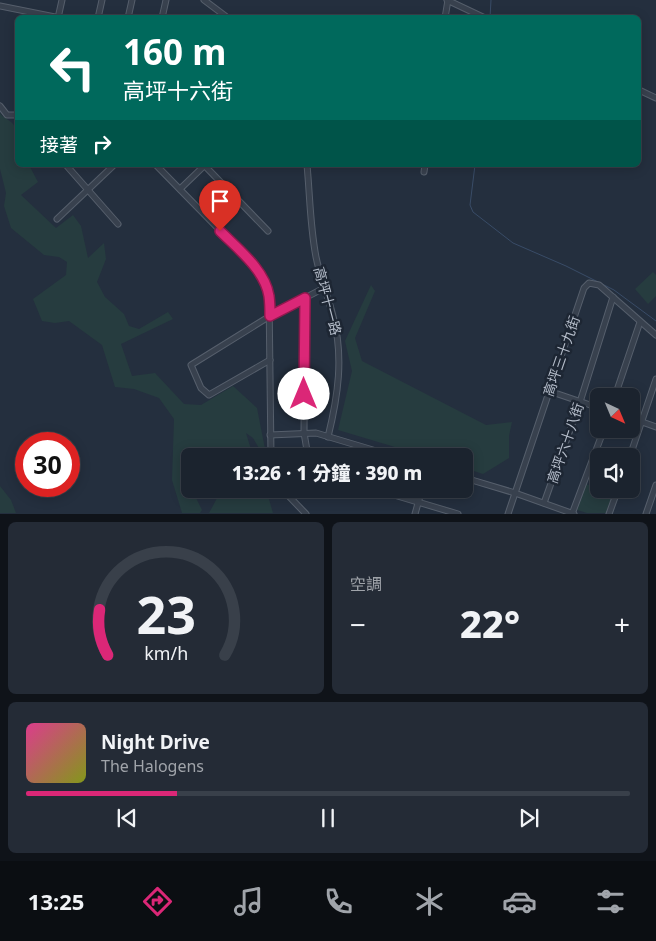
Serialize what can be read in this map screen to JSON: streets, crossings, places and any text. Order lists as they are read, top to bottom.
{
  "streets": {
    "street": ["高坪十一路", "高坪三十九街", "高坪六十八街"]
  },
  "crossings": [
    ["高坪三十九街", "高坪六十八街"]
  ],
  "north": "bottom right",
  "page": {
    "turn": ["160 m", "高坪十六街"],
    "then": "接著",
    "limit": "30",
    "trip": "13:26 · 1 分鐘 · 390 m",
    "tile": "空調",
    "heat": ["−", "22°", "+"],
    "song": ["Night Drive", "The Halogens"],
    "tabs": "13:25",
    "gauge": ["23", "km/h"]
  }
}
